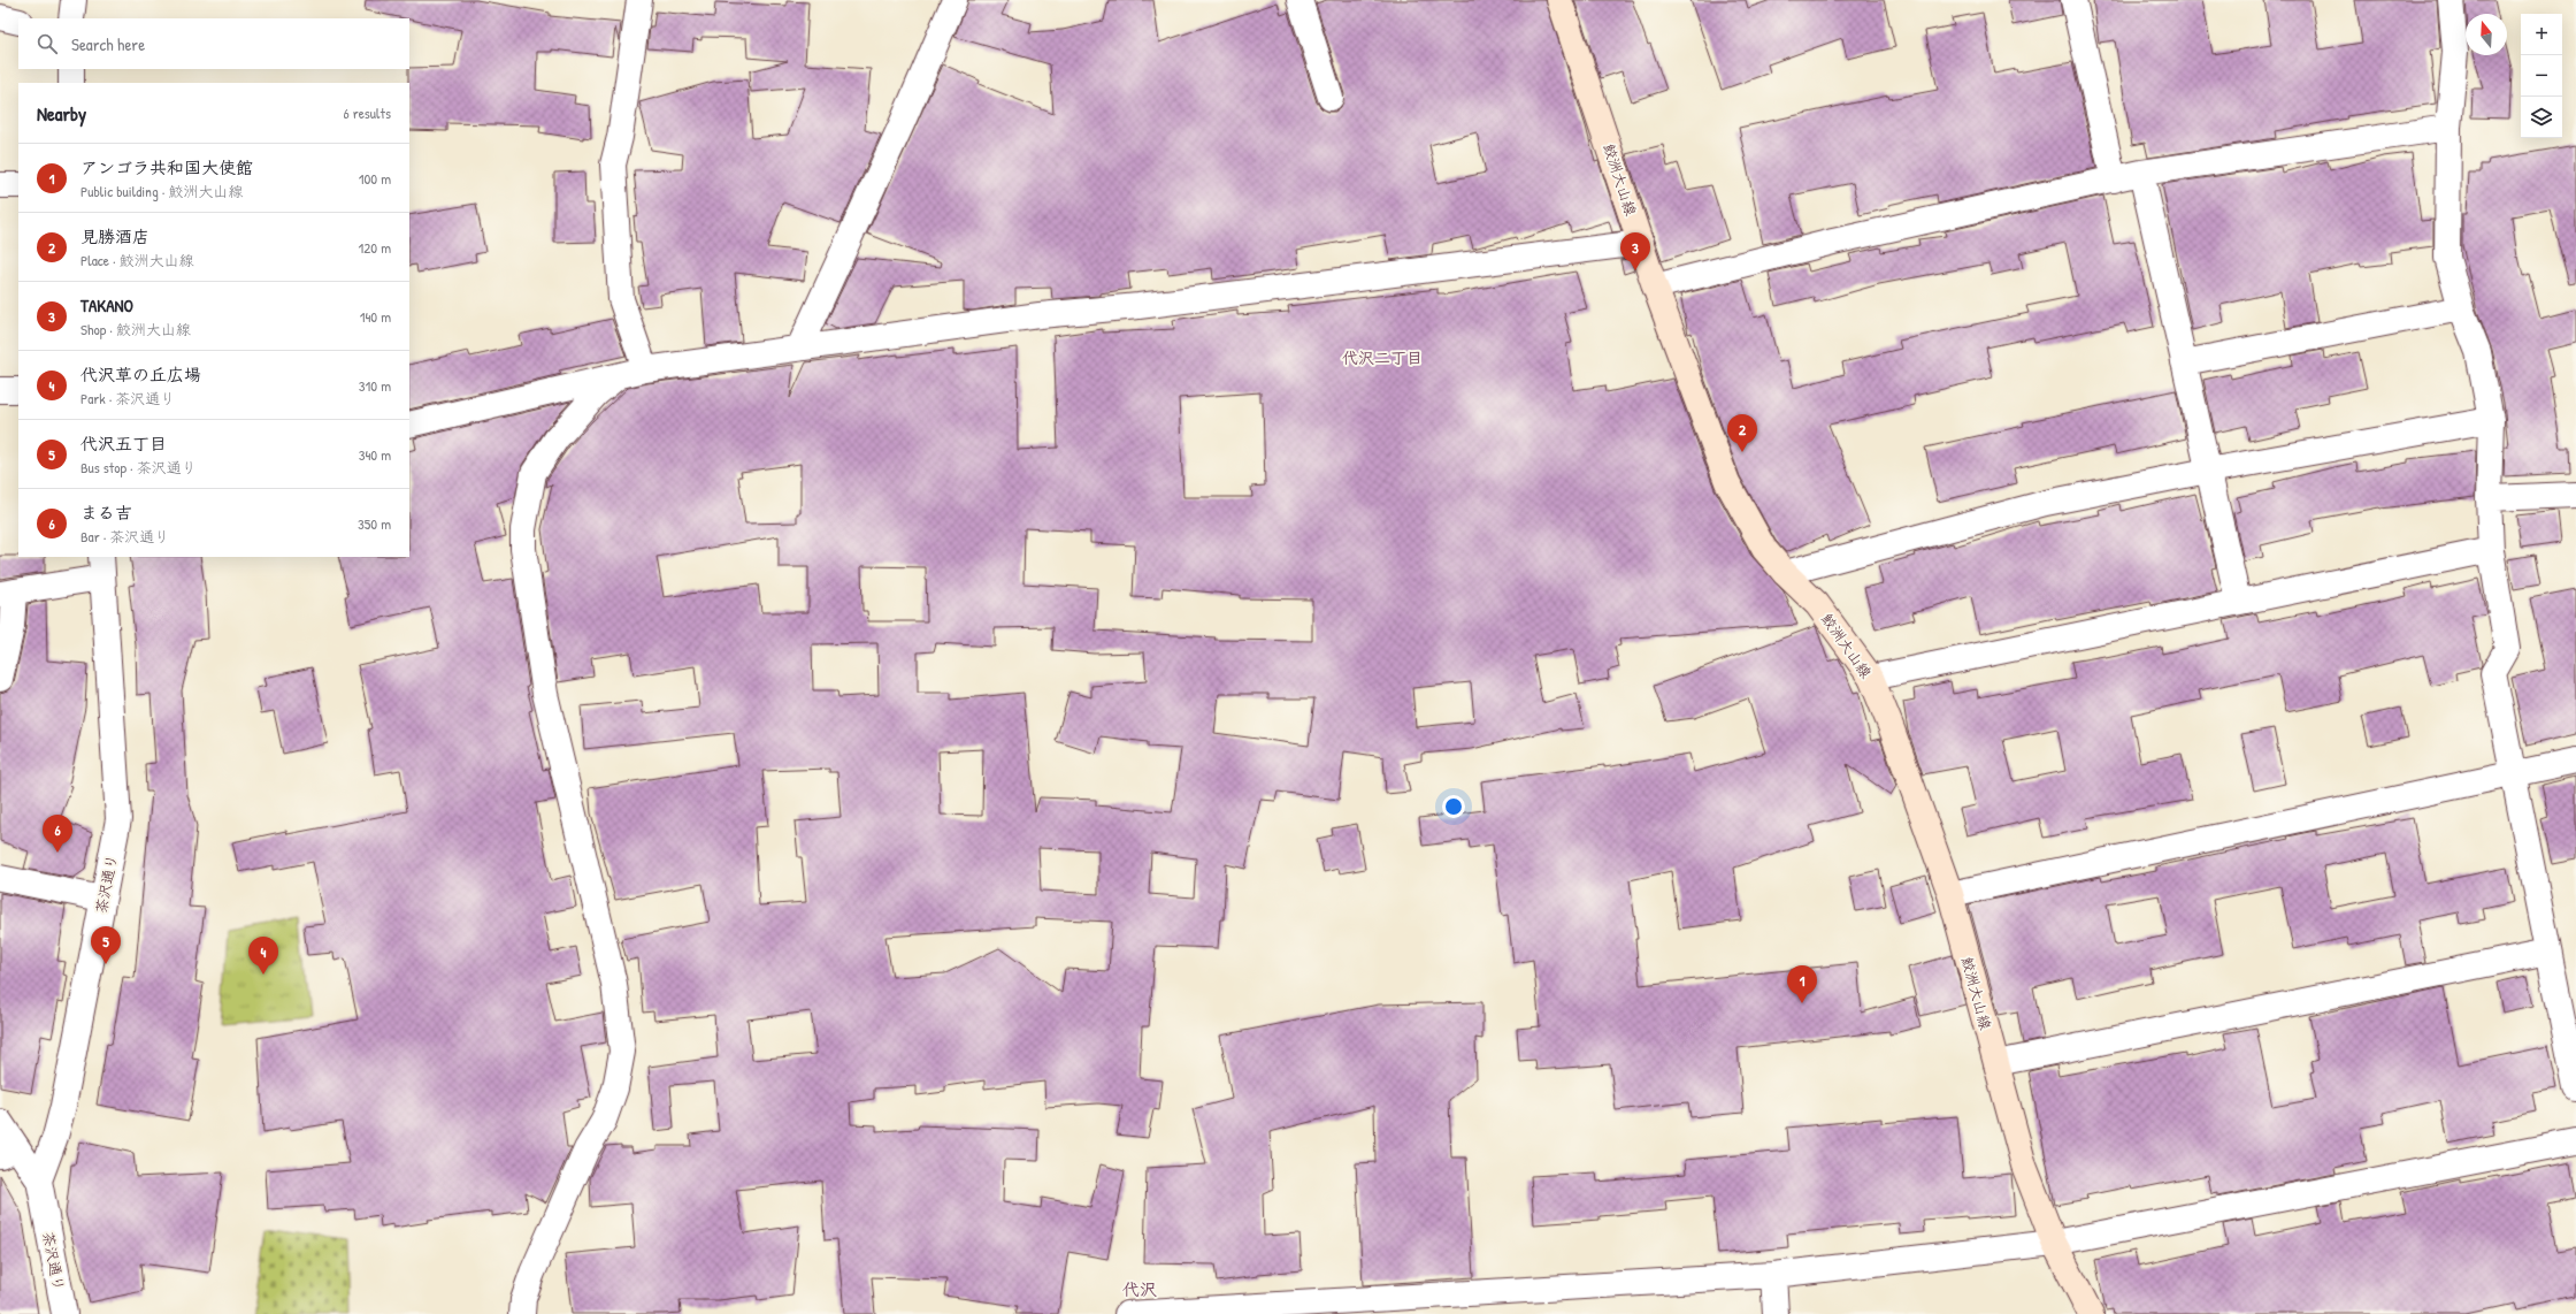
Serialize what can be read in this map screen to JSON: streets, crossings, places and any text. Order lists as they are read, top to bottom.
{
  "streets": {
    "main road": ["鮫洲大山線"],
    "street": ["茶沢通り"]
  },
  "districts": ["代沢二丁目", "代沢"],
  "north": "top",
  "page": {
    "map_buttons": ["+", "−"],
    "search": "Search here",
    "heading": ["Nearby", "6 results"],
    "list": [
      {
        "mark": "1",
        "name": "アンゴラ共和国大使館",
        "note": "Public building · 鮫洲大山線",
        "value": "100 m"
      },
      {
        "mark": "2",
        "name": "見勝酒店",
        "note": "Place · 鮫洲大山線",
        "value": "120 m"
      },
      {
        "mark": "3",
        "name": "TAKANO",
        "note": "Shop · 鮫洲大山線",
        "value": "140 m"
      },
      {
        "mark": "4",
        "name": "代沢草の丘広場",
        "note": "Park · 茶沢通り",
        "value": "310 m"
      },
      {
        "mark": "5",
        "name": "代沢五丁目",
        "note": "Bus stop · 茶沢通り",
        "value": "340 m"
      },
      {
        "mark": "6",
        "name": "まる吉",
        "note": "Bar · 茶沢通り",
        "value": "350 m"
      }
    ],
    "pins": [
      "3",
      "2",
      "6",
      "5",
      "4",
      "1"
    ]
  }
}
